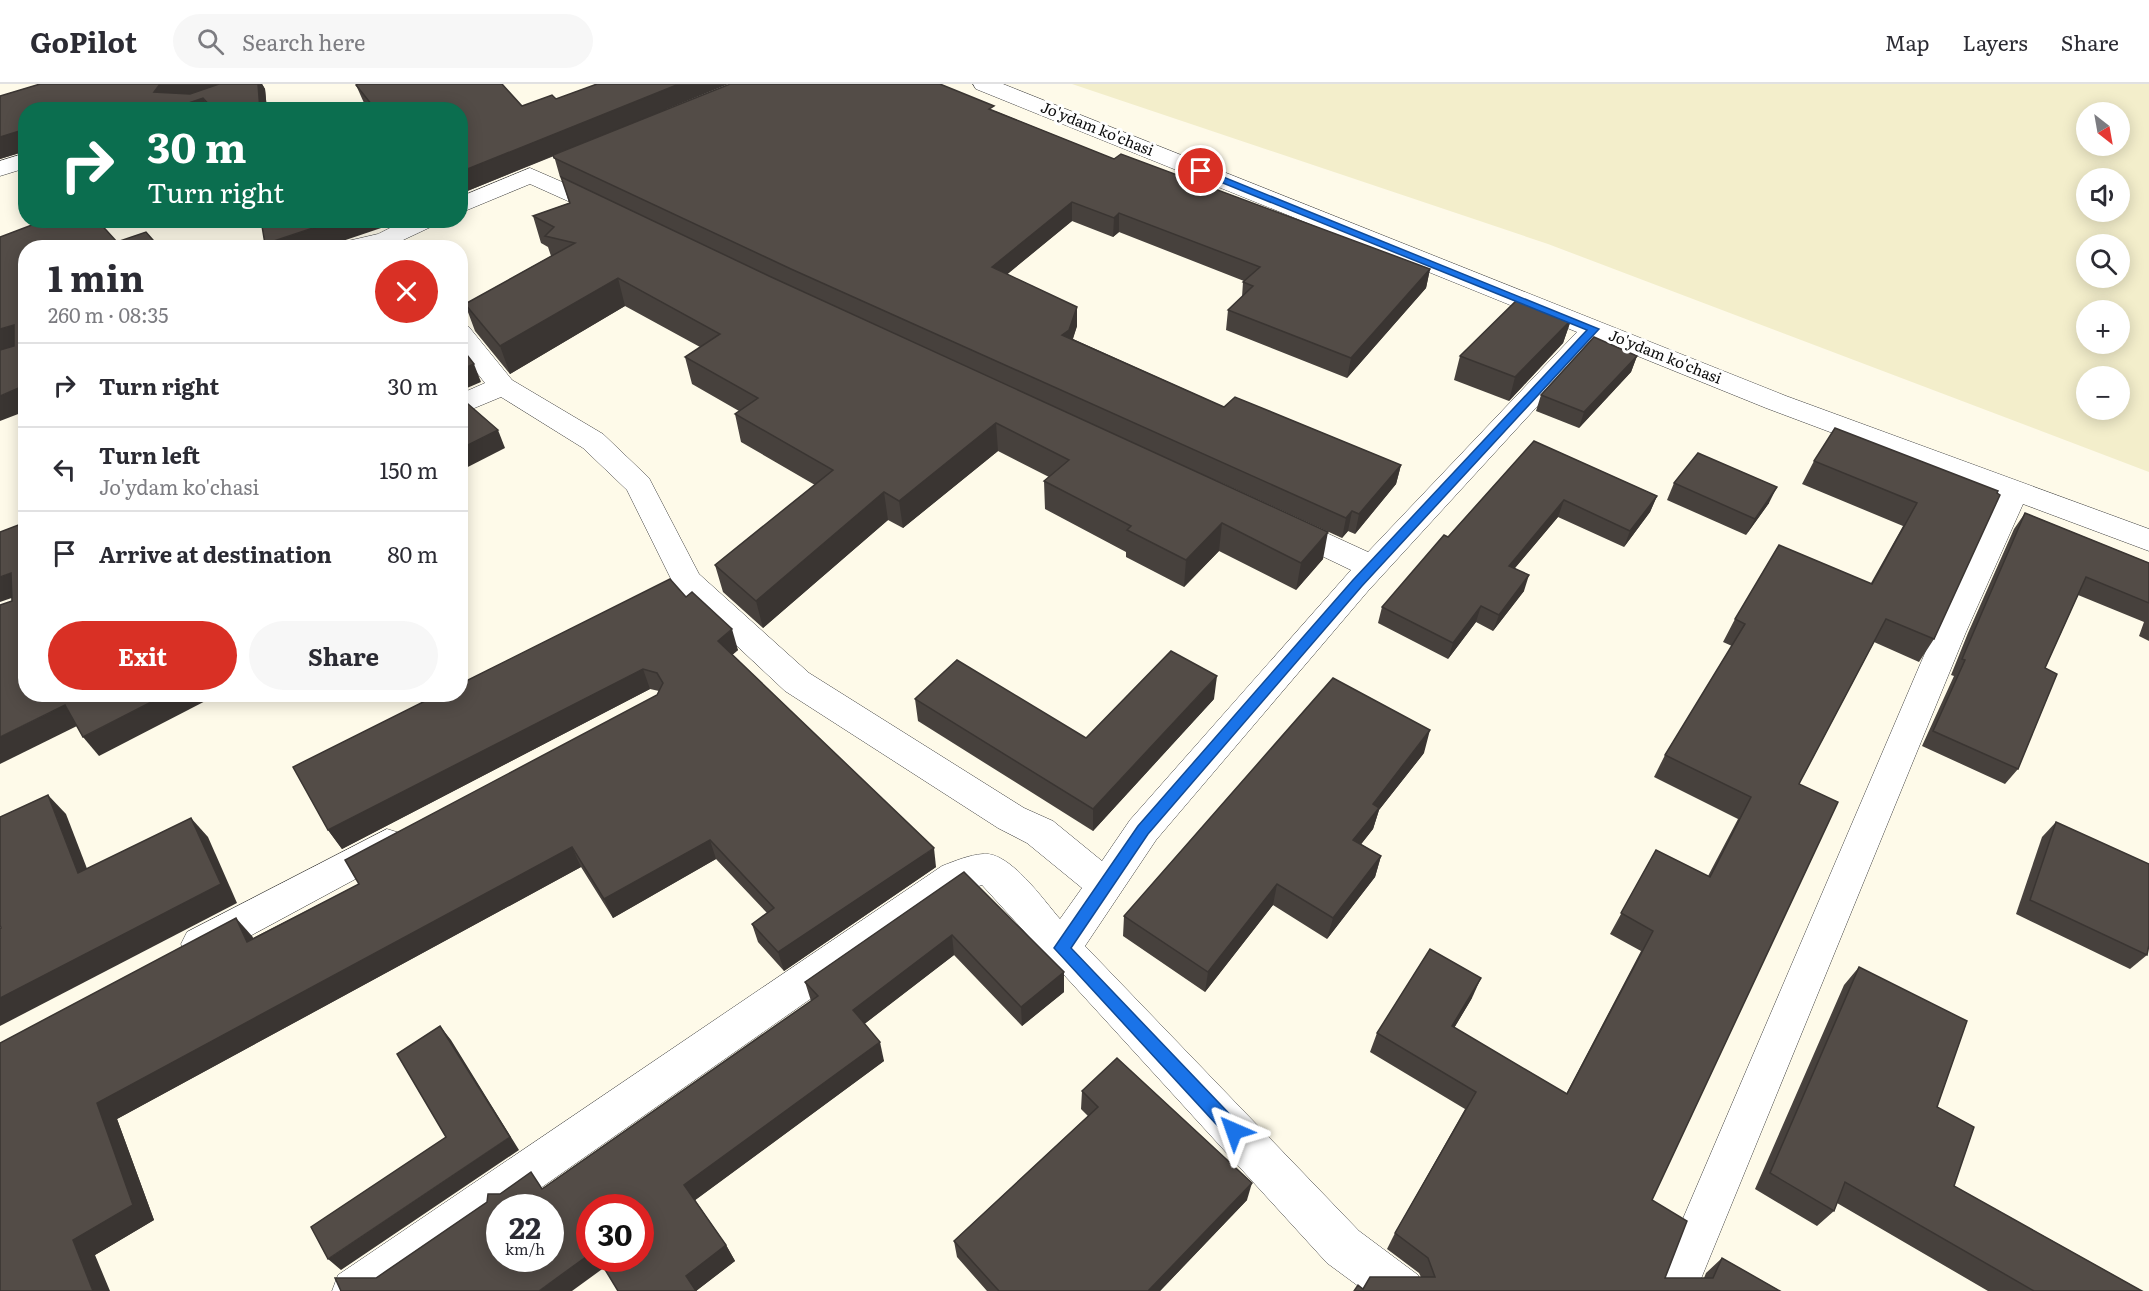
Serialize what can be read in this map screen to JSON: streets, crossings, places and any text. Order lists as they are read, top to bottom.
{
  "streets": {
    "street": ["Jo'ydam ko'chasi"]
  },
  "north": "bottom right",
  "page": {
    "header": "GoPilot",
    "search": "Search here",
    "nav": ["Map", "Layers", "Share"],
    "map_buttons": ["+", "−"],
    "turn": ["30 m", "Turn right"],
    "heading": ["1 min", "260 m · 08:35"],
    "list": [
      {
        "name": "Turn right",
        "value": "30 m"
      },
      {
        "name": "Turn left",
        "note": "Jo'ydam ko'chasi",
        "value": "150 m"
      },
      {
        "name": "Arrive at destination",
        "value": "80 m"
      }
    ],
    "buttons": ["Exit", "Share"],
    "speed": "22 km/h",
    "limit": "30"
  }
}
